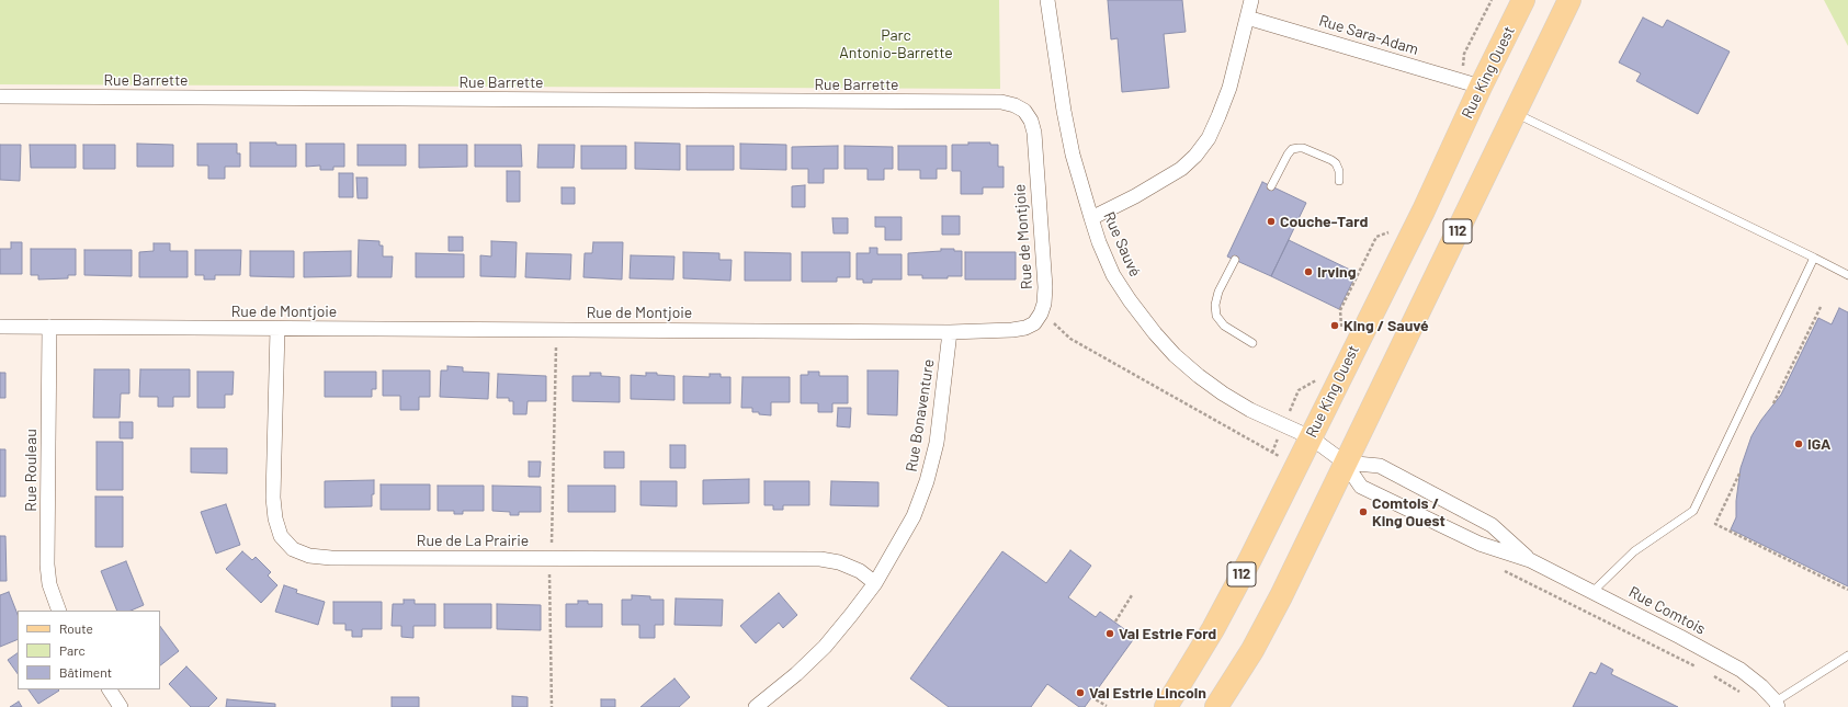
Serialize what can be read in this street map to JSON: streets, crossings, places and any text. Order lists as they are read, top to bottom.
{
  "streets": {
    "main road": ["Rue King Ouest", "112"],
    "street": [
      "Rue Sara-Adam",
      "Rue Barrette",
      "Rue de Montjoie",
      "Rue Sauvé",
      "Rue Bonaventure",
      "Rue Rouleau",
      "Rue de La Prairie",
      "Rue Comtois"
    ]
  },
  "crossings": [
    ["Rue Sara-Adam", "Rue King Ouest"],
    ["Rue King Ouest", "Rue Sauvé"],
    ["Rue King Ouest", "Rue Comtois"],
    ["Rue Barrette", "Rue de Montjoie"],
    ["112", "Rue Comtois"],
    ["Rue de Montjoie", "Rue Bonaventure"],
    ["Rue de Montjoie", "Rue Rouleau"],
    ["Rue de Montjoie", "Rue de La Prairie"],
    ["Rue Sauvé", "Rue Comtois"],
    ["Rue Bonaventure", "Rue de La Prairie"]
  ],
  "parks": ["Parc Antonio-Barrette"],
  "places": [
    "Couche-Tard",
    "Irving",
    "King / Sauvé",
    "IGA",
    "Comtois / King Ouest",
    "Val Estrie Ford",
    "Val Estrie Lincoln"
  ],
  "legend": ["Route", "Parc", "Bâtiment"]
}
